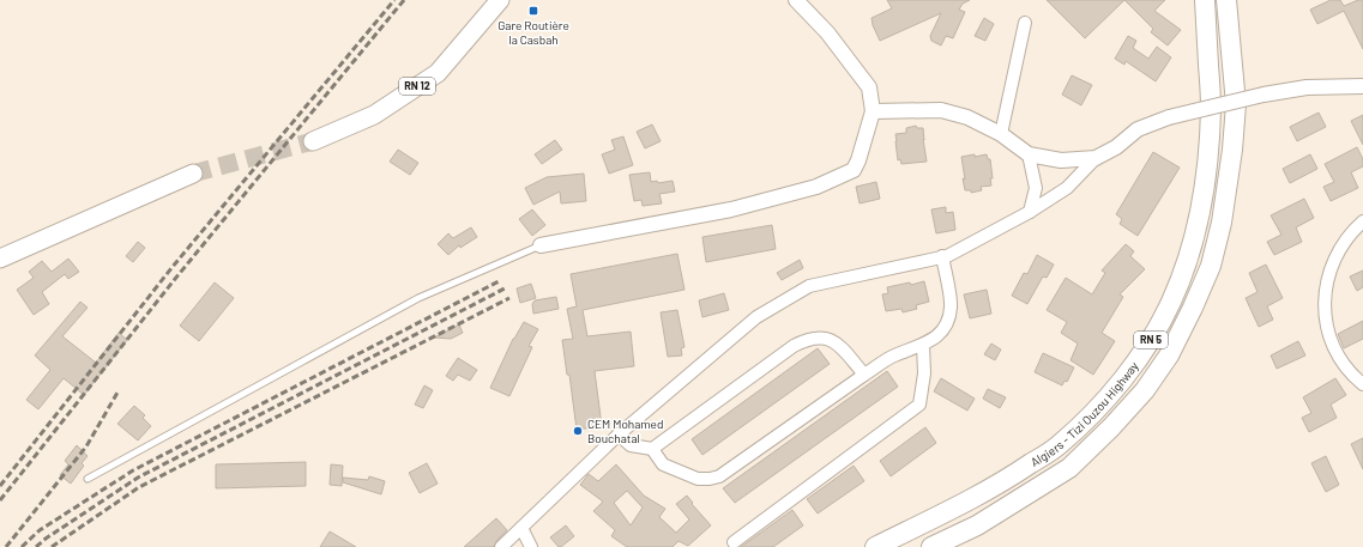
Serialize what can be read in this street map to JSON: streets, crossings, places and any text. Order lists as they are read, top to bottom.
{
  "streets": {
    "highway": ["RN 5", "Algiers - Tizi Ouzou Highway"],
    "main road": ["RN 12"]
  },
  "places": {
    "transit": ["Gare Routière la Casbah"],
    "other": ["CEM Mohamed Bouchatal"]
  }
}
